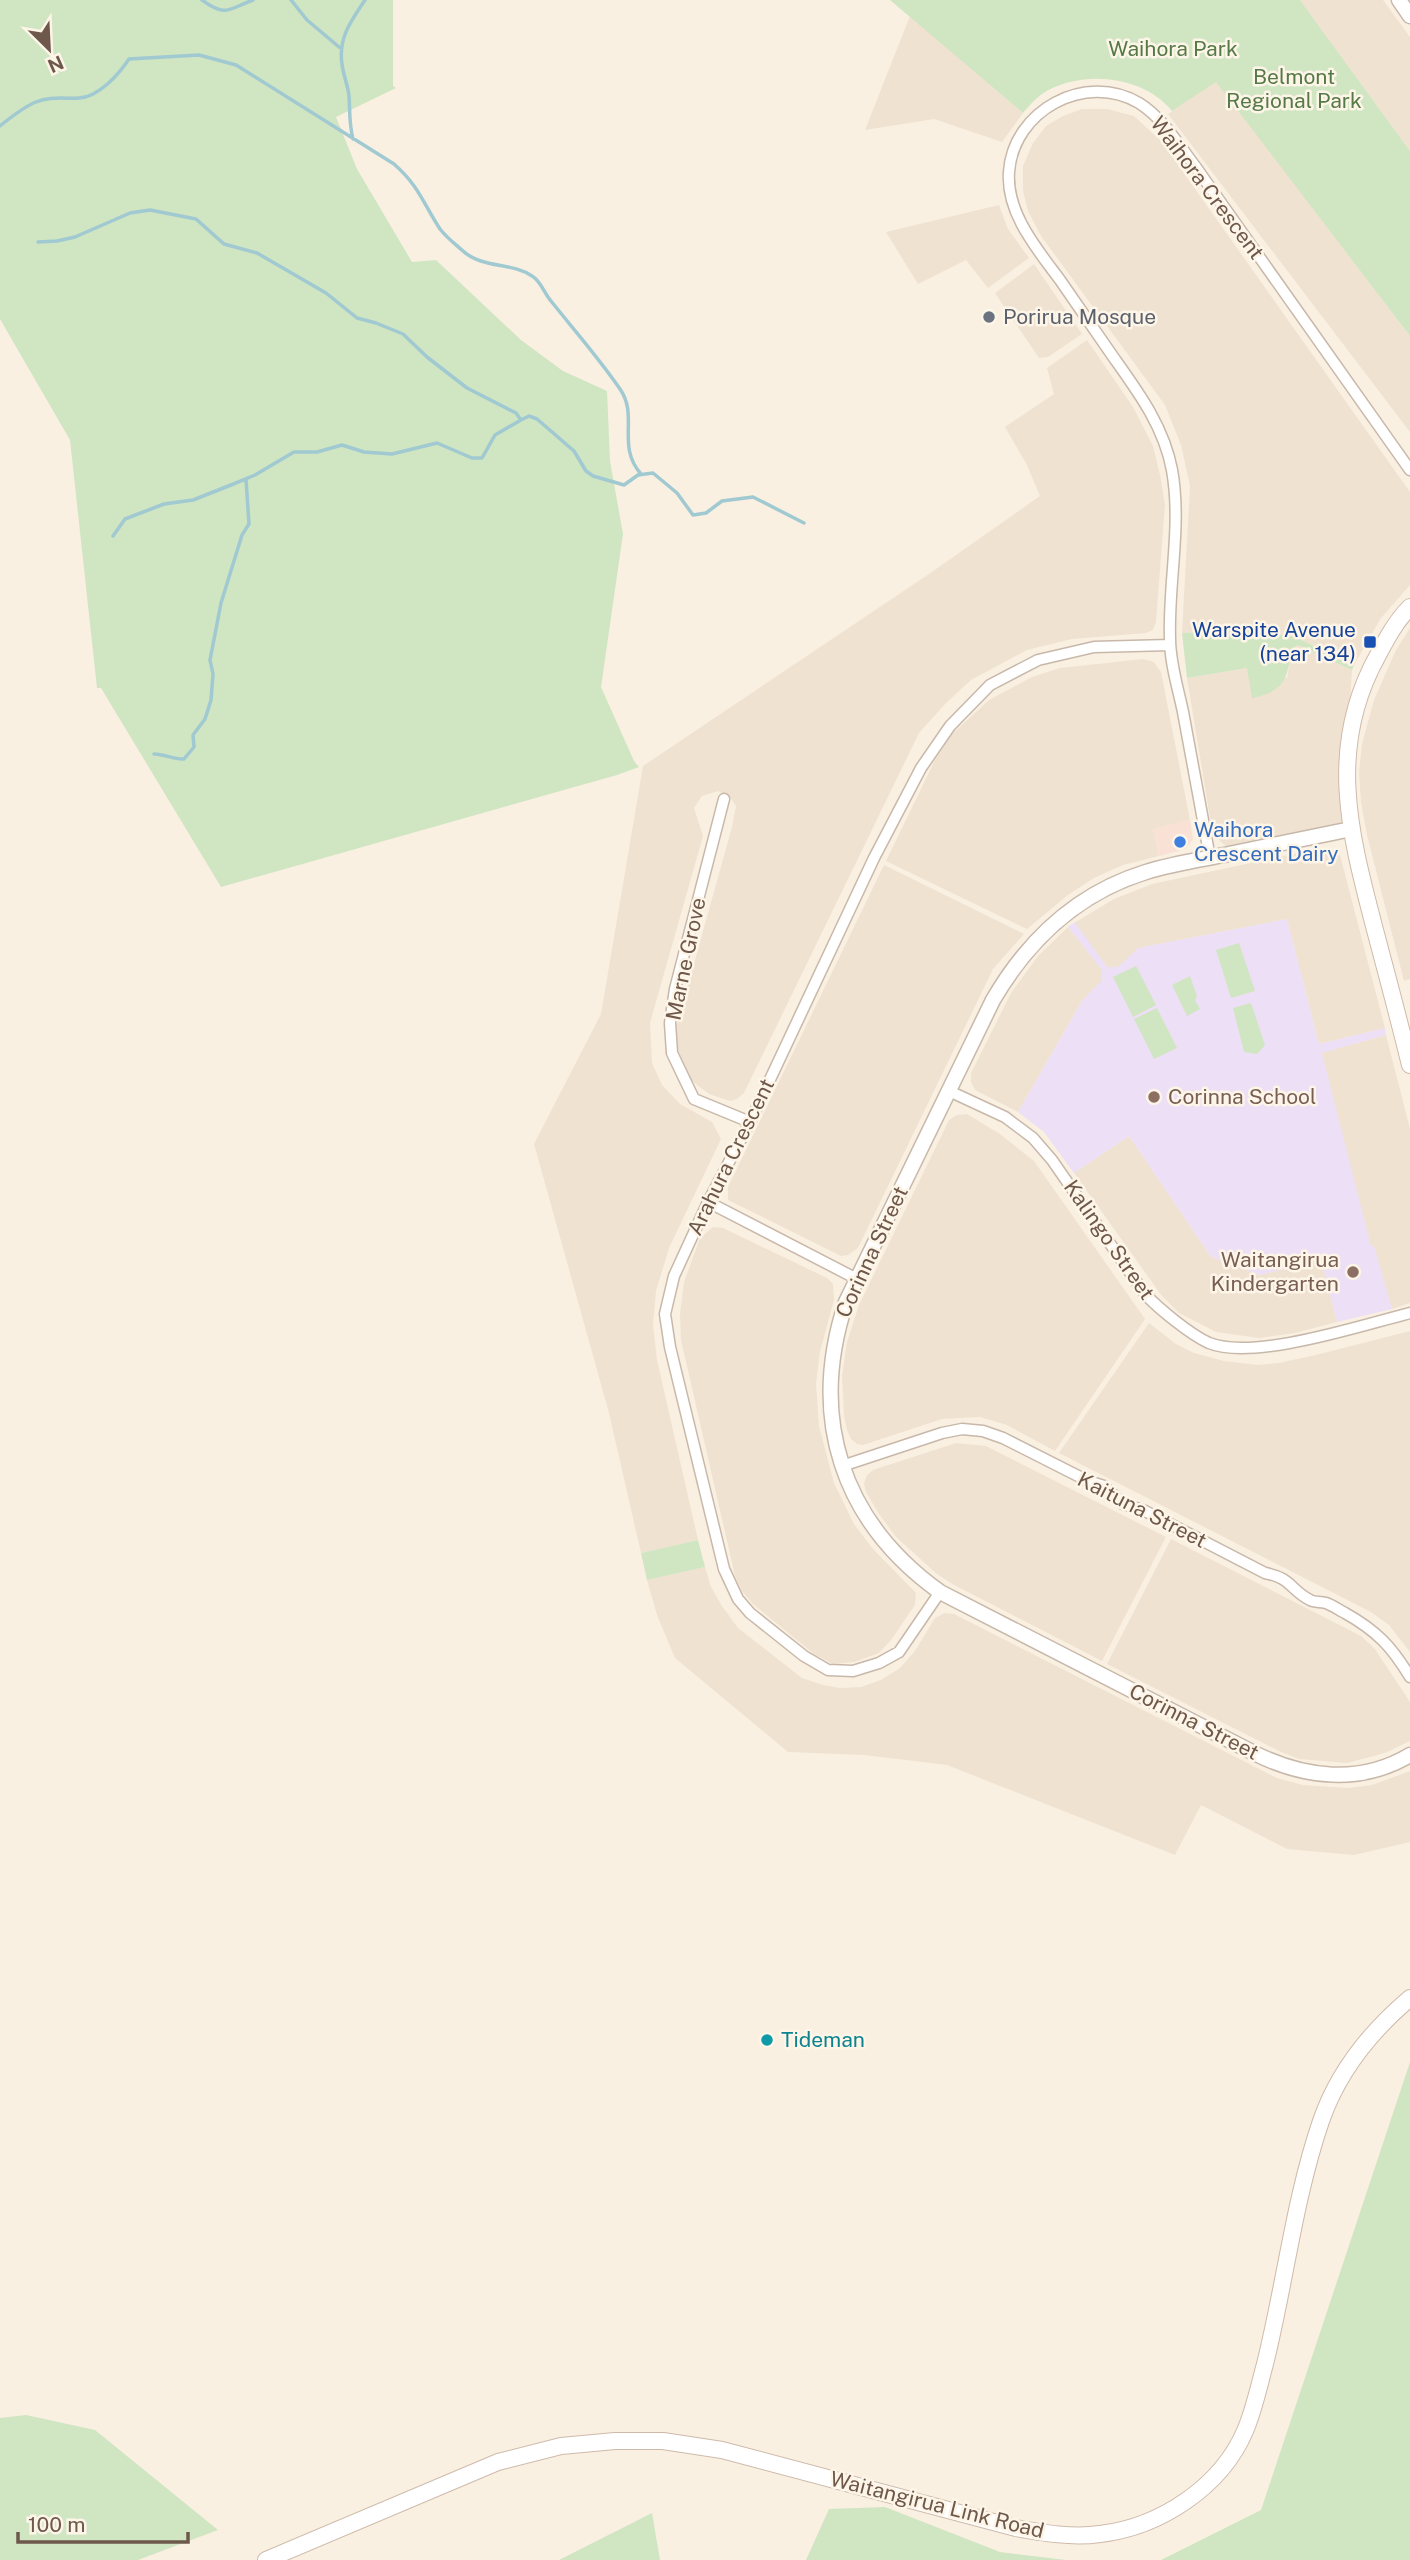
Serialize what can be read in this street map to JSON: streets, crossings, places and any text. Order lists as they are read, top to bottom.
{
  "streets": {
    "main road": ["Waitangirua Link Road"],
    "street": [
      "Waihora Crescent",
      "Marne Grove",
      "Arahura Crescent",
      "Kalingo Street",
      "Corinna Street",
      "Kaituna Street"
    ]
  },
  "crossings": [
    ["Waihora Crescent", "Arahura Crescent"],
    ["Waihora Crescent", "Corinna Street"],
    ["Marne Grove", "Arahura Crescent"],
    ["Arahura Crescent", "Corinna Street"],
    ["Kalingo Street", "Corinna Street"],
    ["Corinna Street", "Kaituna Street"]
  ],
  "parks": ["Waihora Park", "Belmont Regional Park"],
  "places": {
    "other": [
      "Porirua Mosque",
      "Waihora Crescent Dairy",
      "Corinna School",
      "Waitangirua Kindergarten",
      "Tideman"
    ],
    "transit": ["Warspite Avenue (near 134)"]
  },
  "scale_bar": "100 m",
  "north": "bottom right"
}
